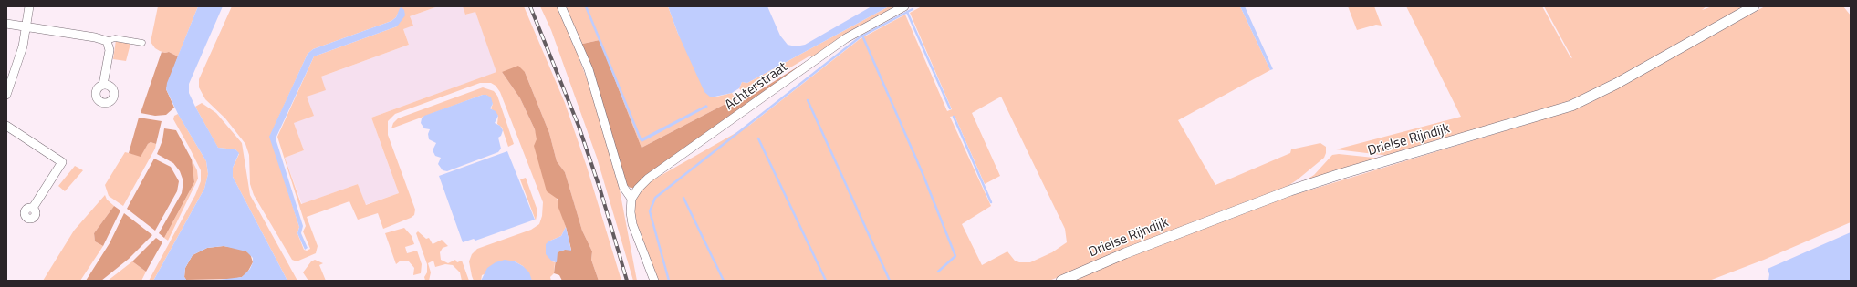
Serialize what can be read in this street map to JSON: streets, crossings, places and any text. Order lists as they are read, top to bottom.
{
  "streets": {
    "street": ["Achterstraat", "Drielse Rijndijk"]
  }
}
